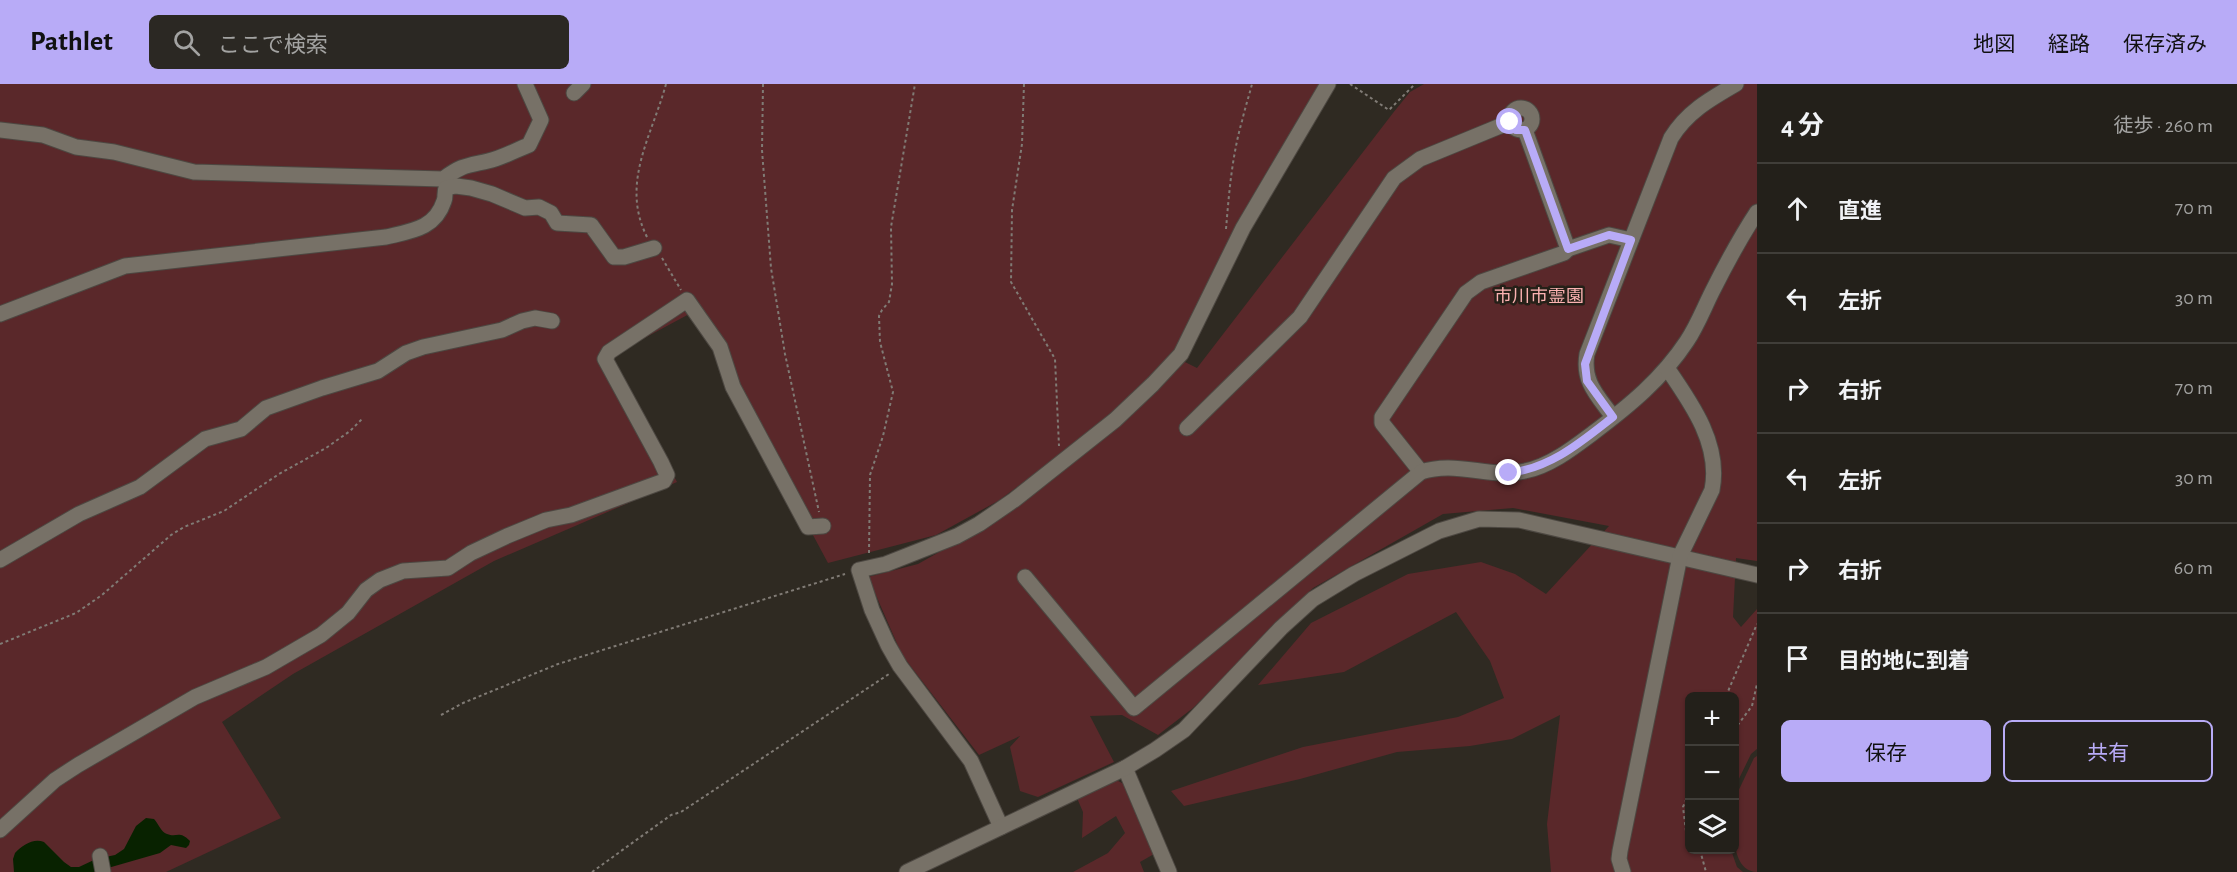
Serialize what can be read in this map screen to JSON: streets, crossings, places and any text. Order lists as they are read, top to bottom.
{
  "parks": ["市川市霊園"],
  "page": {
    "header": "Pathlet",
    "search": "ここで検索",
    "nav": ["地図", "経路", "保存済み"],
    "heading": ["4 分", "徒歩 · 260 m"],
    "list": [
      ["直進", "70 m"],
      ["左折", "30 m"],
      ["右折", "70 m"],
      ["左折", "30 m"],
      ["右折", "60 m"],
      "目的地に到着"
    ],
    "map_buttons": ["+", "−"],
    "buttons": ["保存", "共有"]
  }
}
